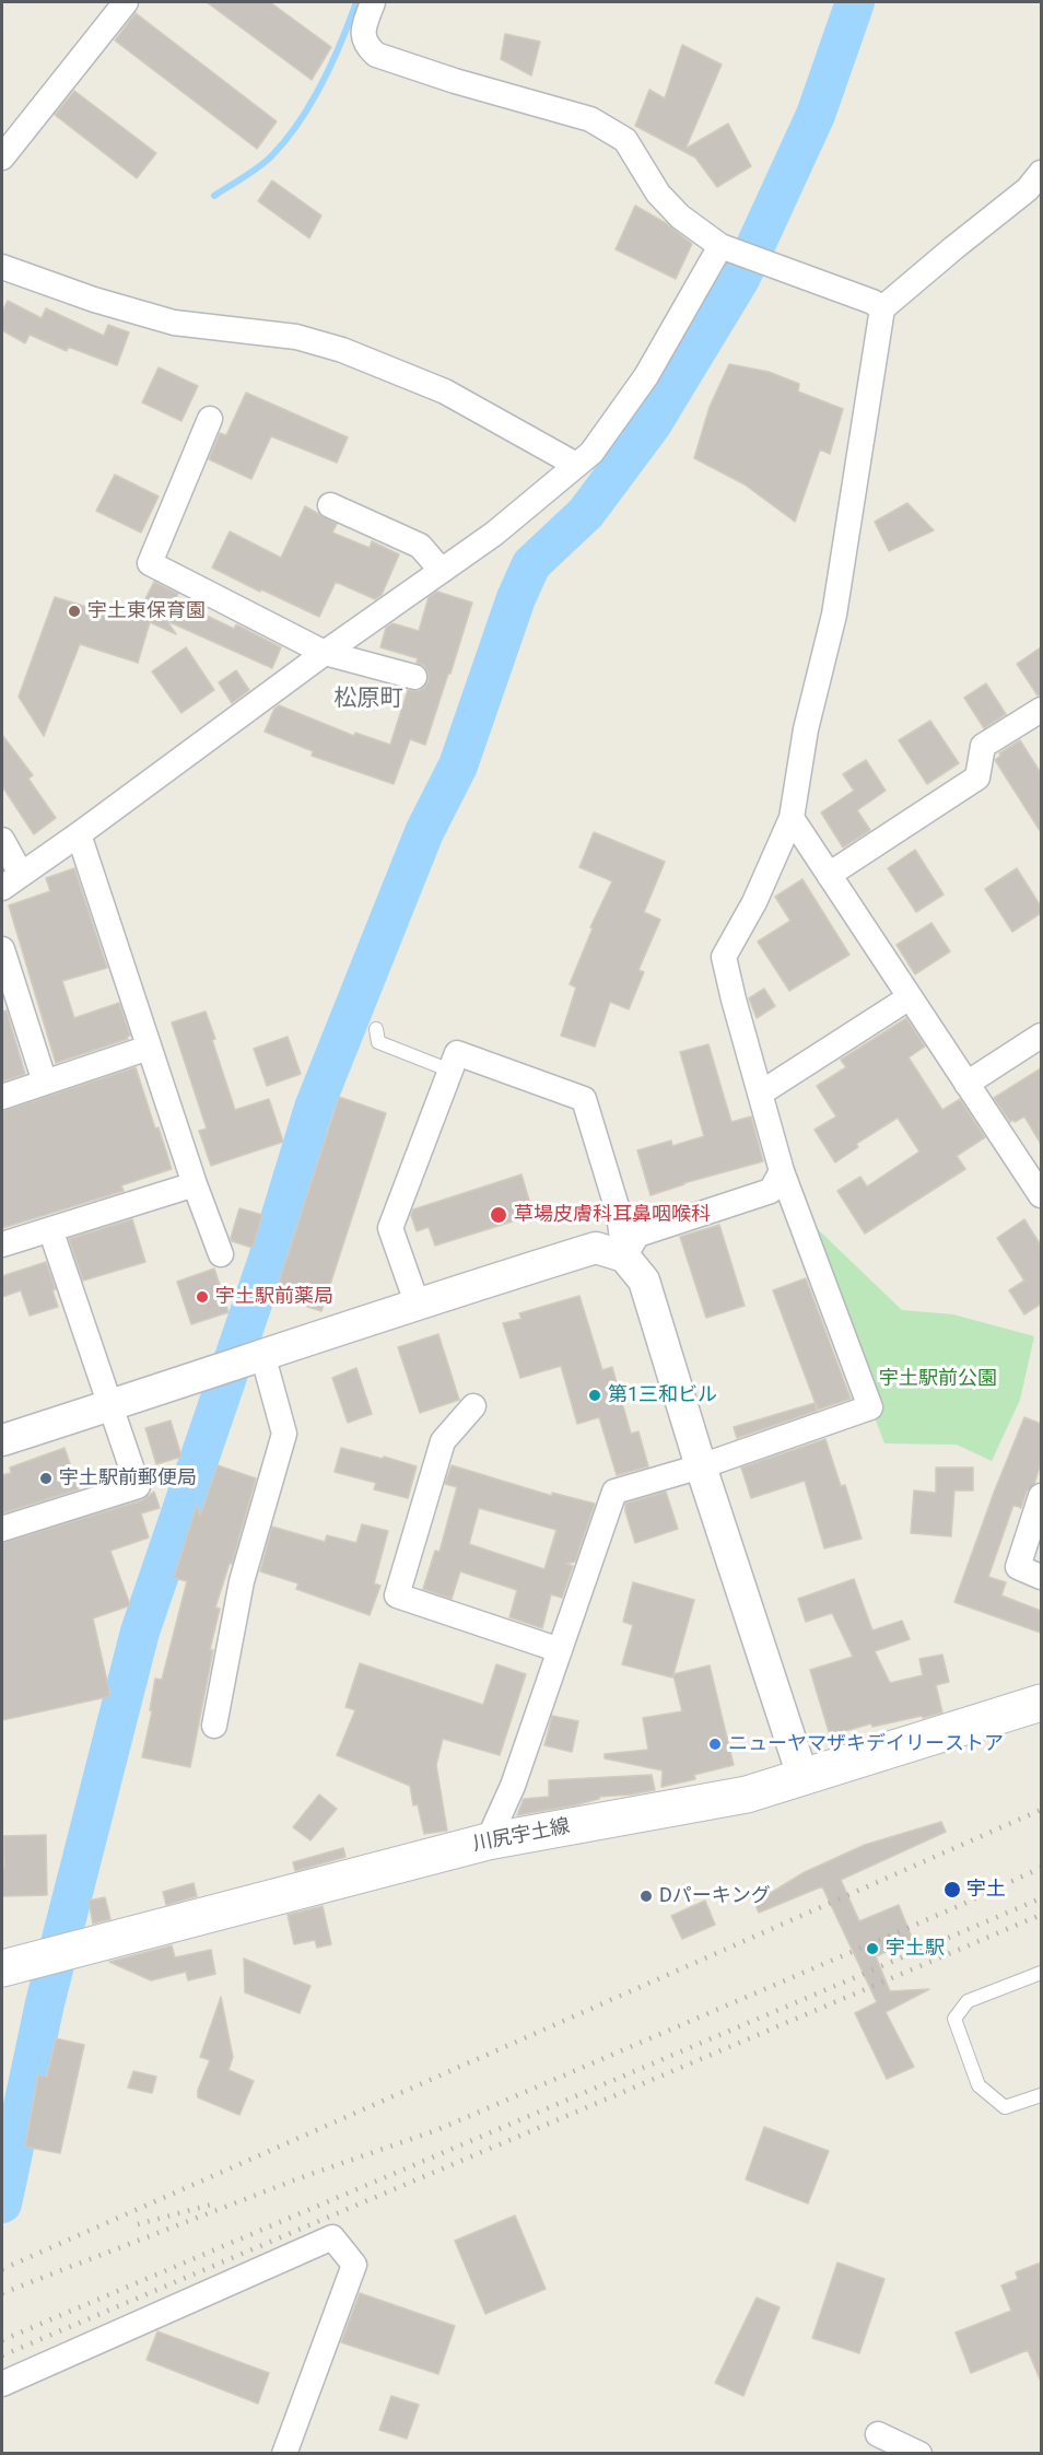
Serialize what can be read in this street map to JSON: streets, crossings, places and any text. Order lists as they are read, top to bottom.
{
  "streets": {
    "main road": ["川尻宇土線"]
  },
  "districts": ["松原町"],
  "parks": ["宇土駅前公園"],
  "places": [
    "宇土東保育園",
    "草場皮膚科耳鼻咽喉科",
    "宇土駅前薬局",
    "第1三和ビル",
    "宇土駅前郵便局",
    "ニューヤマザキデイリーストア",
    "宇土",
    "Dパーキング",
    "宇土駅"
  ]
}
